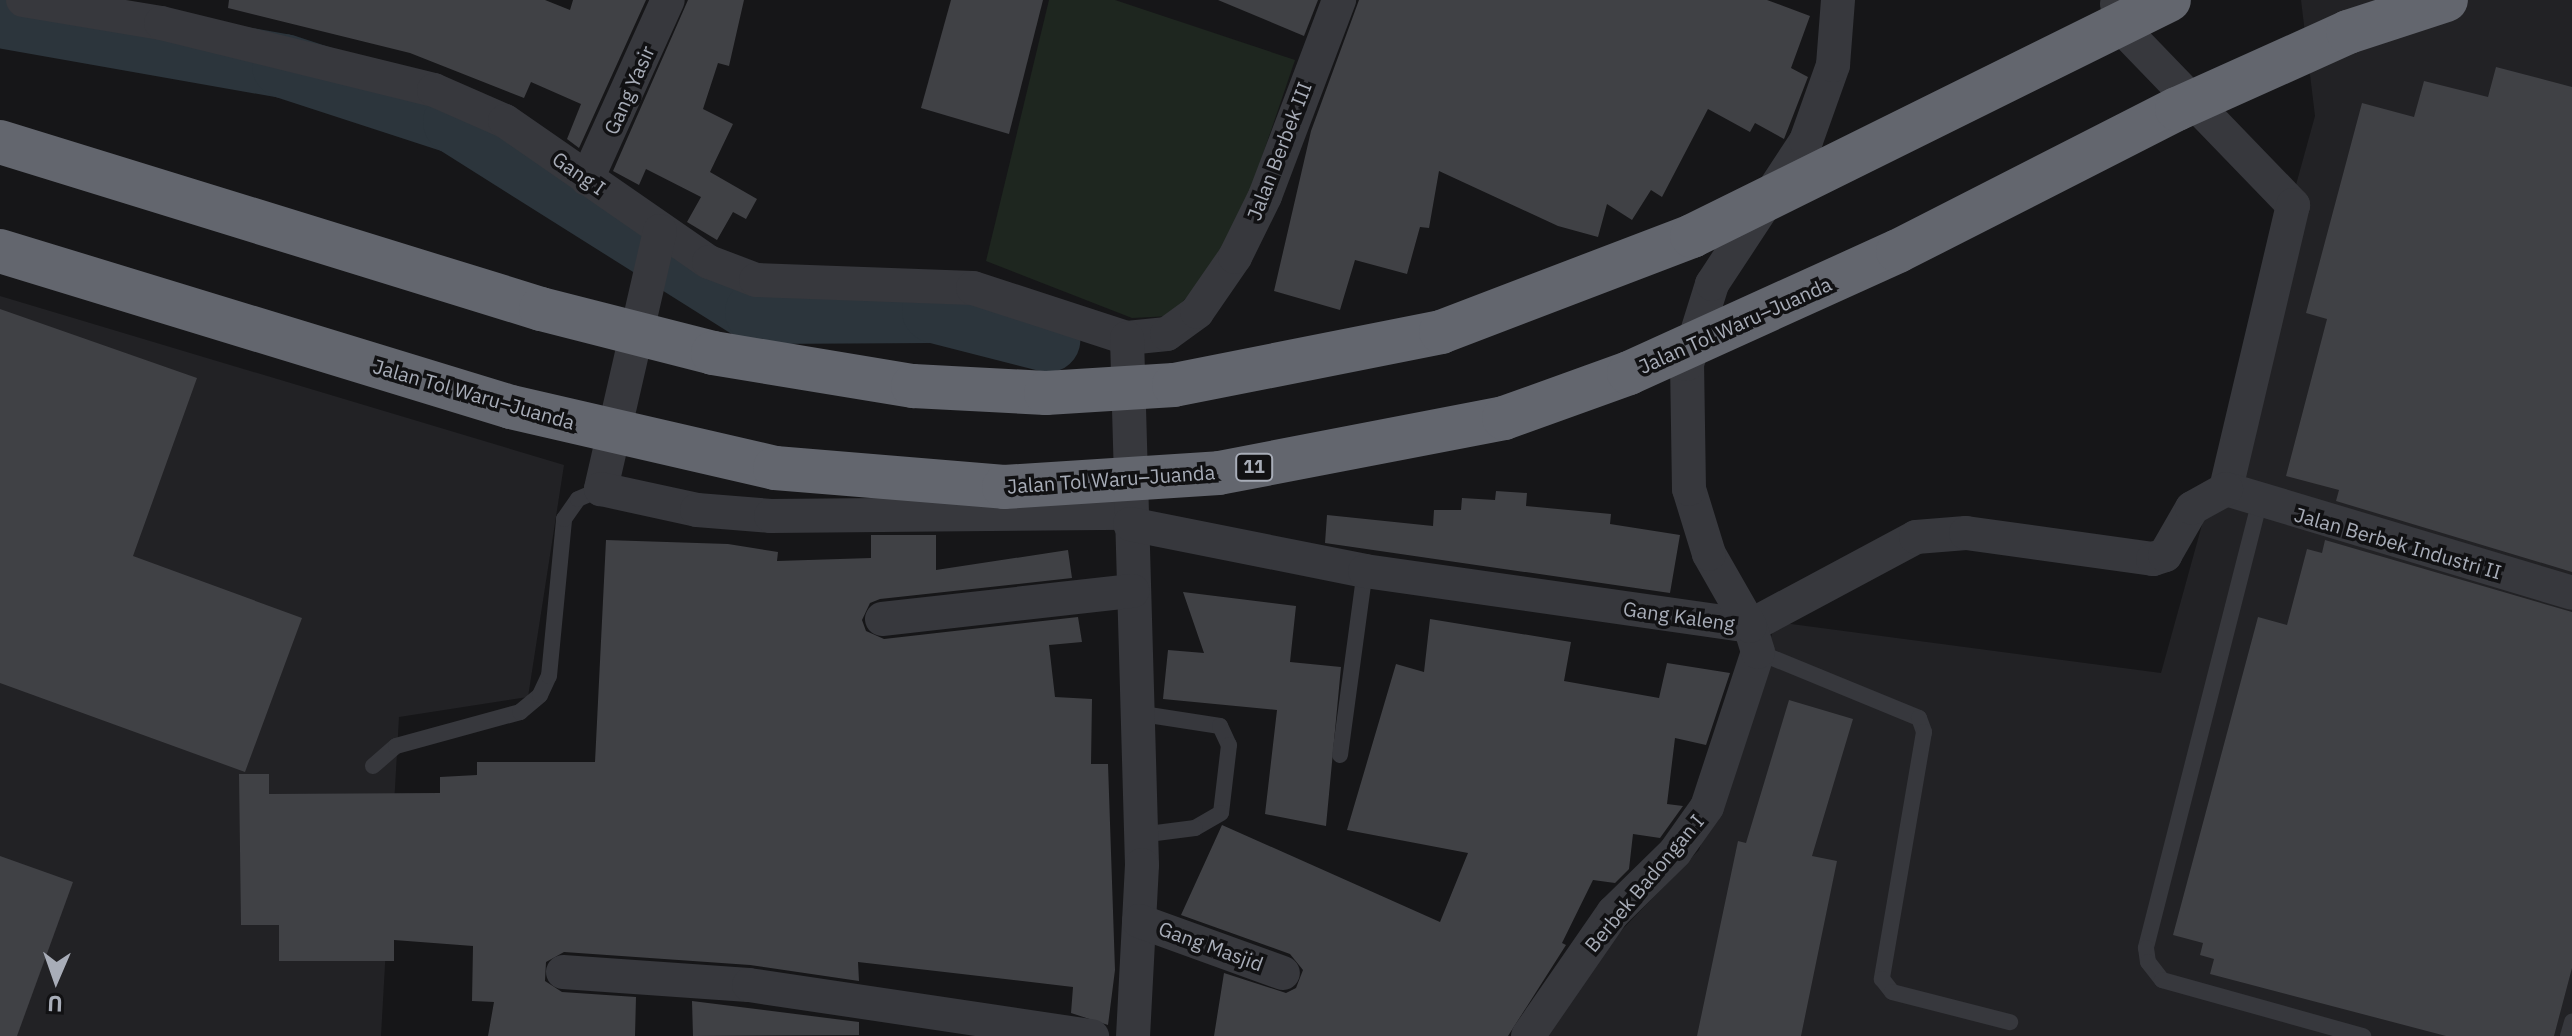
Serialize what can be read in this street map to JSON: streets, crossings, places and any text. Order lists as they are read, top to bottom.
{
  "streets": {
    "highway": ["Jalan Tol Waru–Juanda", "11"],
    "street": [
      "Gang Yasir",
      "Jalan Berbek III",
      "Gang I",
      "Jalan Berbek Industri II",
      "Gang Kaleng",
      "Berbek Badongan I",
      "Gang Masjid"
    ]
  },
  "crossings": [
    ["Gang Yasir", "Gang I"],
    ["Jalan Berbek III", "Gang I"],
    ["Jalan Berbek Industri II", "Gang Kaleng"],
    ["Gang Kaleng", "Berbek Badongan I"]
  ],
  "north": "bottom"
}
